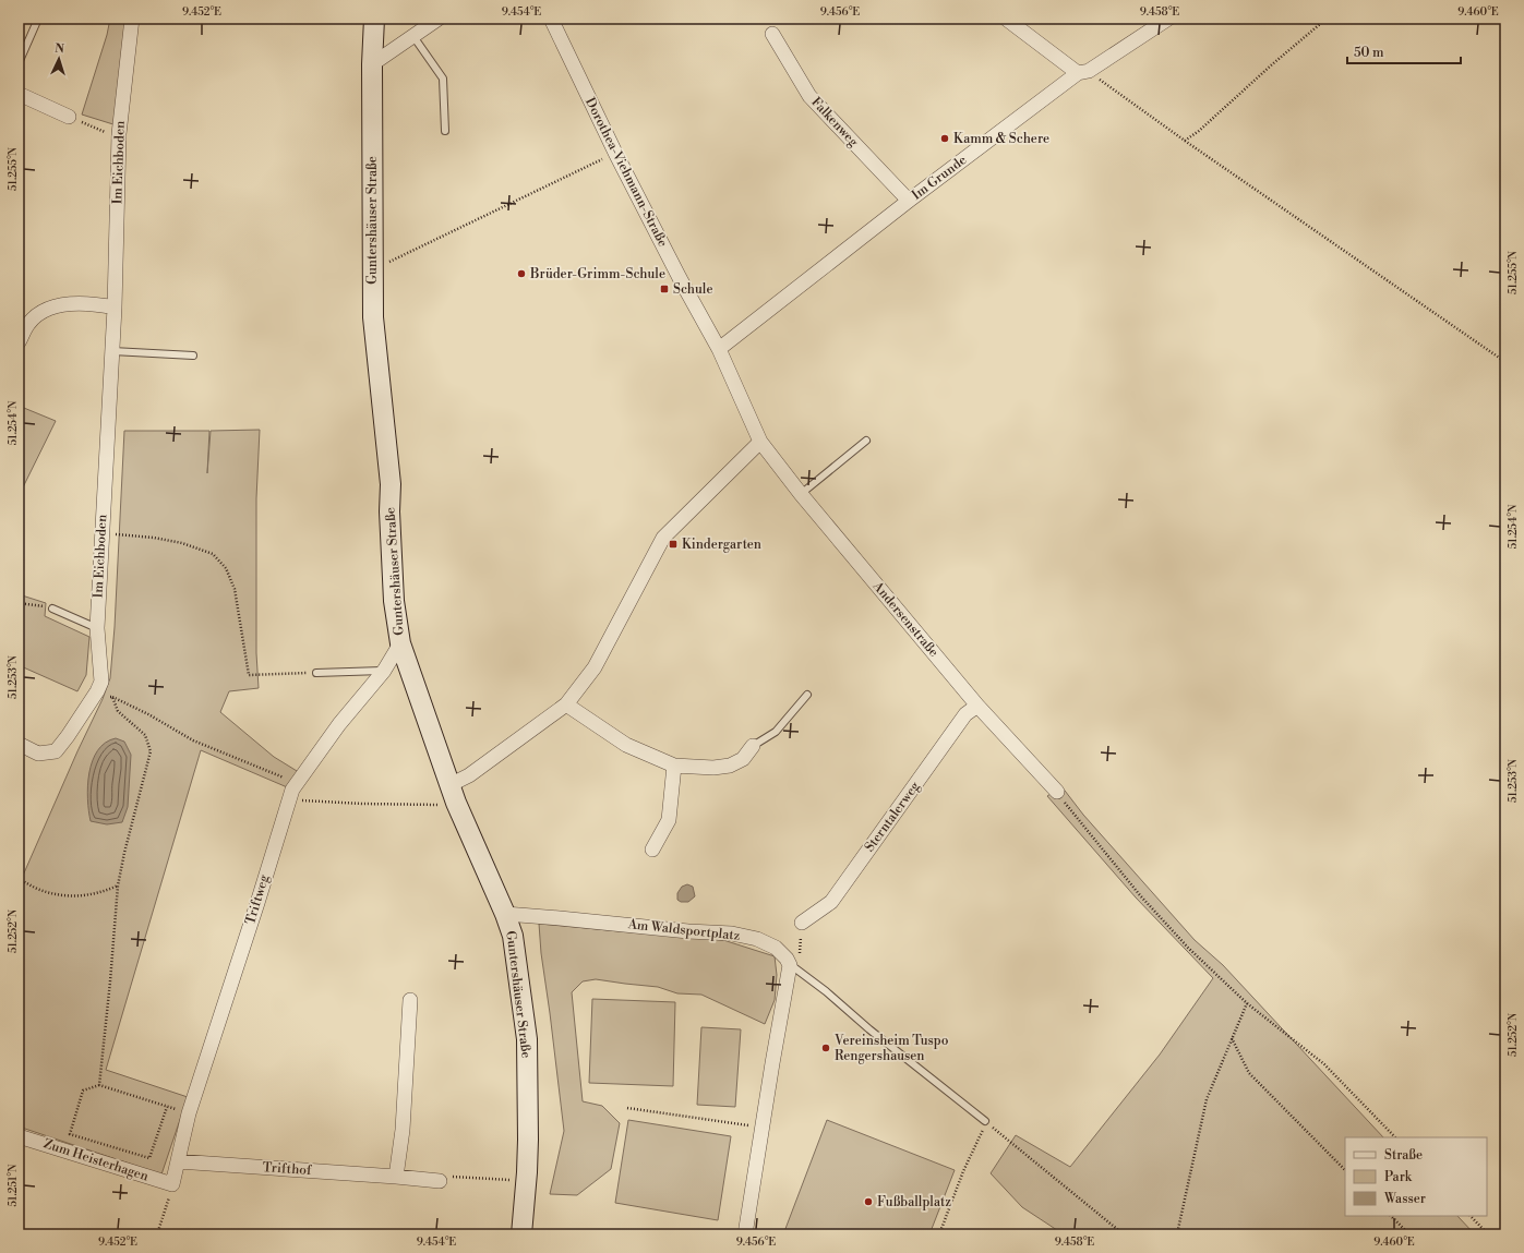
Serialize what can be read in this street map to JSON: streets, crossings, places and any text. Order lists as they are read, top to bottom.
{
  "streets": {
    "street": [
      "Falkenweg",
      "Im Eichboden",
      "Dorothea-Viehmann-Straße",
      "Im Grunde",
      "Guntershäuser Straße",
      "Andersenstraße",
      "Sterntalerweg",
      "Triftweg",
      "Am Waldsportplatz",
      "Zum Heisterhagen",
      "Trifthof"
    ]
  },
  "crossings": [
    ["Falkenweg", "Im Grunde"],
    ["Dorothea-Viehmann-Straße", "Im Grunde"],
    ["Dorothea-Viehmann-Straße", "Andersenstraße"],
    ["Guntershäuser Straße", "Triftweg"],
    ["Guntershäuser Straße", "Am Waldsportplatz"],
    ["Andersenstraße", "Sterntalerweg"],
    ["Triftweg", "Zum Heisterhagen"],
    ["Triftweg", "Trifthof"]
  ],
  "places": {
    "other": [
      "Kamm & Schere",
      "Brüder-Grimm-Schule",
      "Vereinsheim Tuspo Rengershausen",
      "Fußballplatz"
    ],
    "transit": ["Schule", "Kindergarten"]
  },
  "legend": ["Straße", "Park", "Wasser"],
  "scale_bar": "50 m",
  "north": "top",
  "coordinates": [
    "9.452°E",
    "9.454°E",
    "9.456°E",
    "9.458°E",
    "9.460°E",
    "51.255°N",
    "51.254°N",
    "51.253°N",
    "51.252°N",
    "51.251°N"
  ]
}
